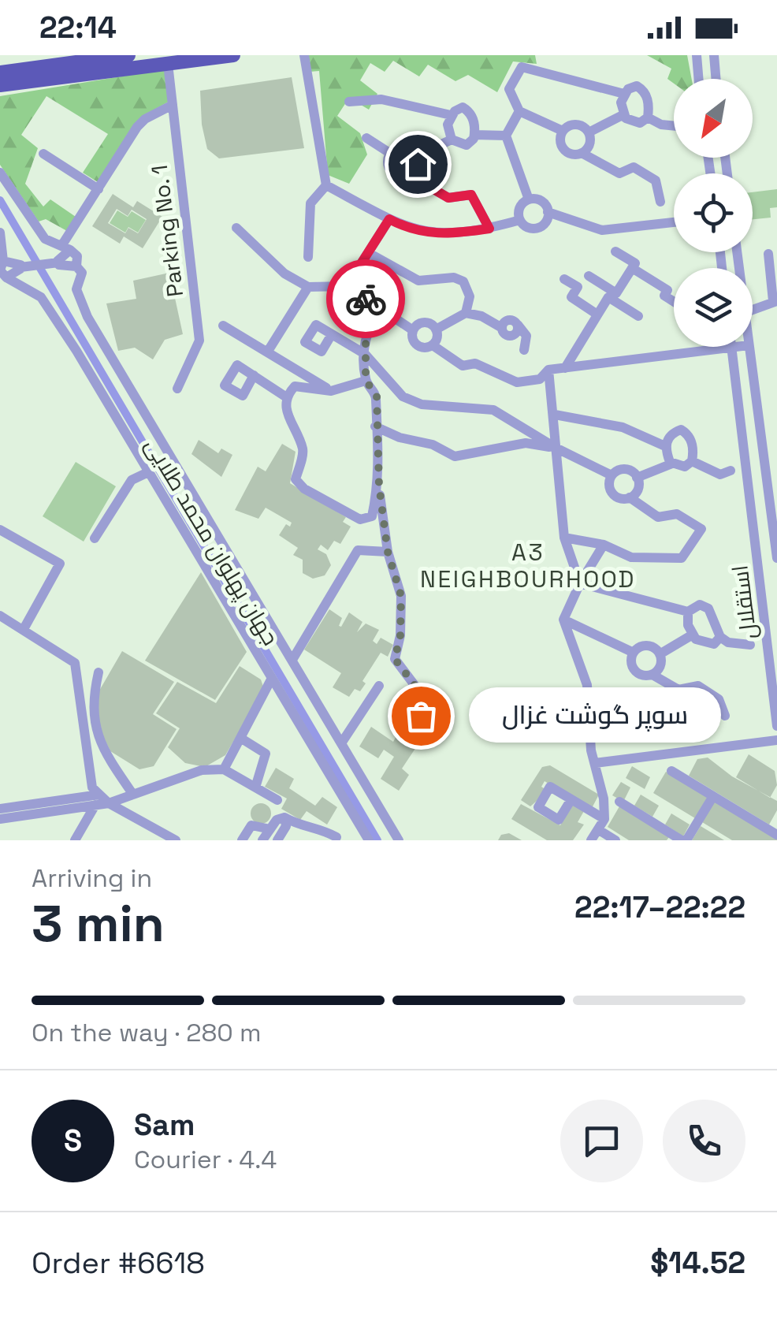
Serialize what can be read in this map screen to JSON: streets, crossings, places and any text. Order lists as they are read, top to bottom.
{
  "streets": {
    "street": ["Parking No. 1", "جهان پهلوان محمد طلایی", "استقلال"]
  },
  "districts": ["A3 NEIGHBOURHOOD"],
  "places": ["سوپر گوشت غزال"],
  "north": "bottom left",
  "page": {
    "status": "22:14",
    "bubble": "سوپر گوشت غزال",
    "heading": ["3 min", "Arriving in", "22:17–22:22"],
    "panel": [
      "Sam",
      "Courier · 4.4",
      "Order #6618",
      "$14.52"
    ],
    "bar": "On the way · 280 m",
    "round": "S"
  }
}
